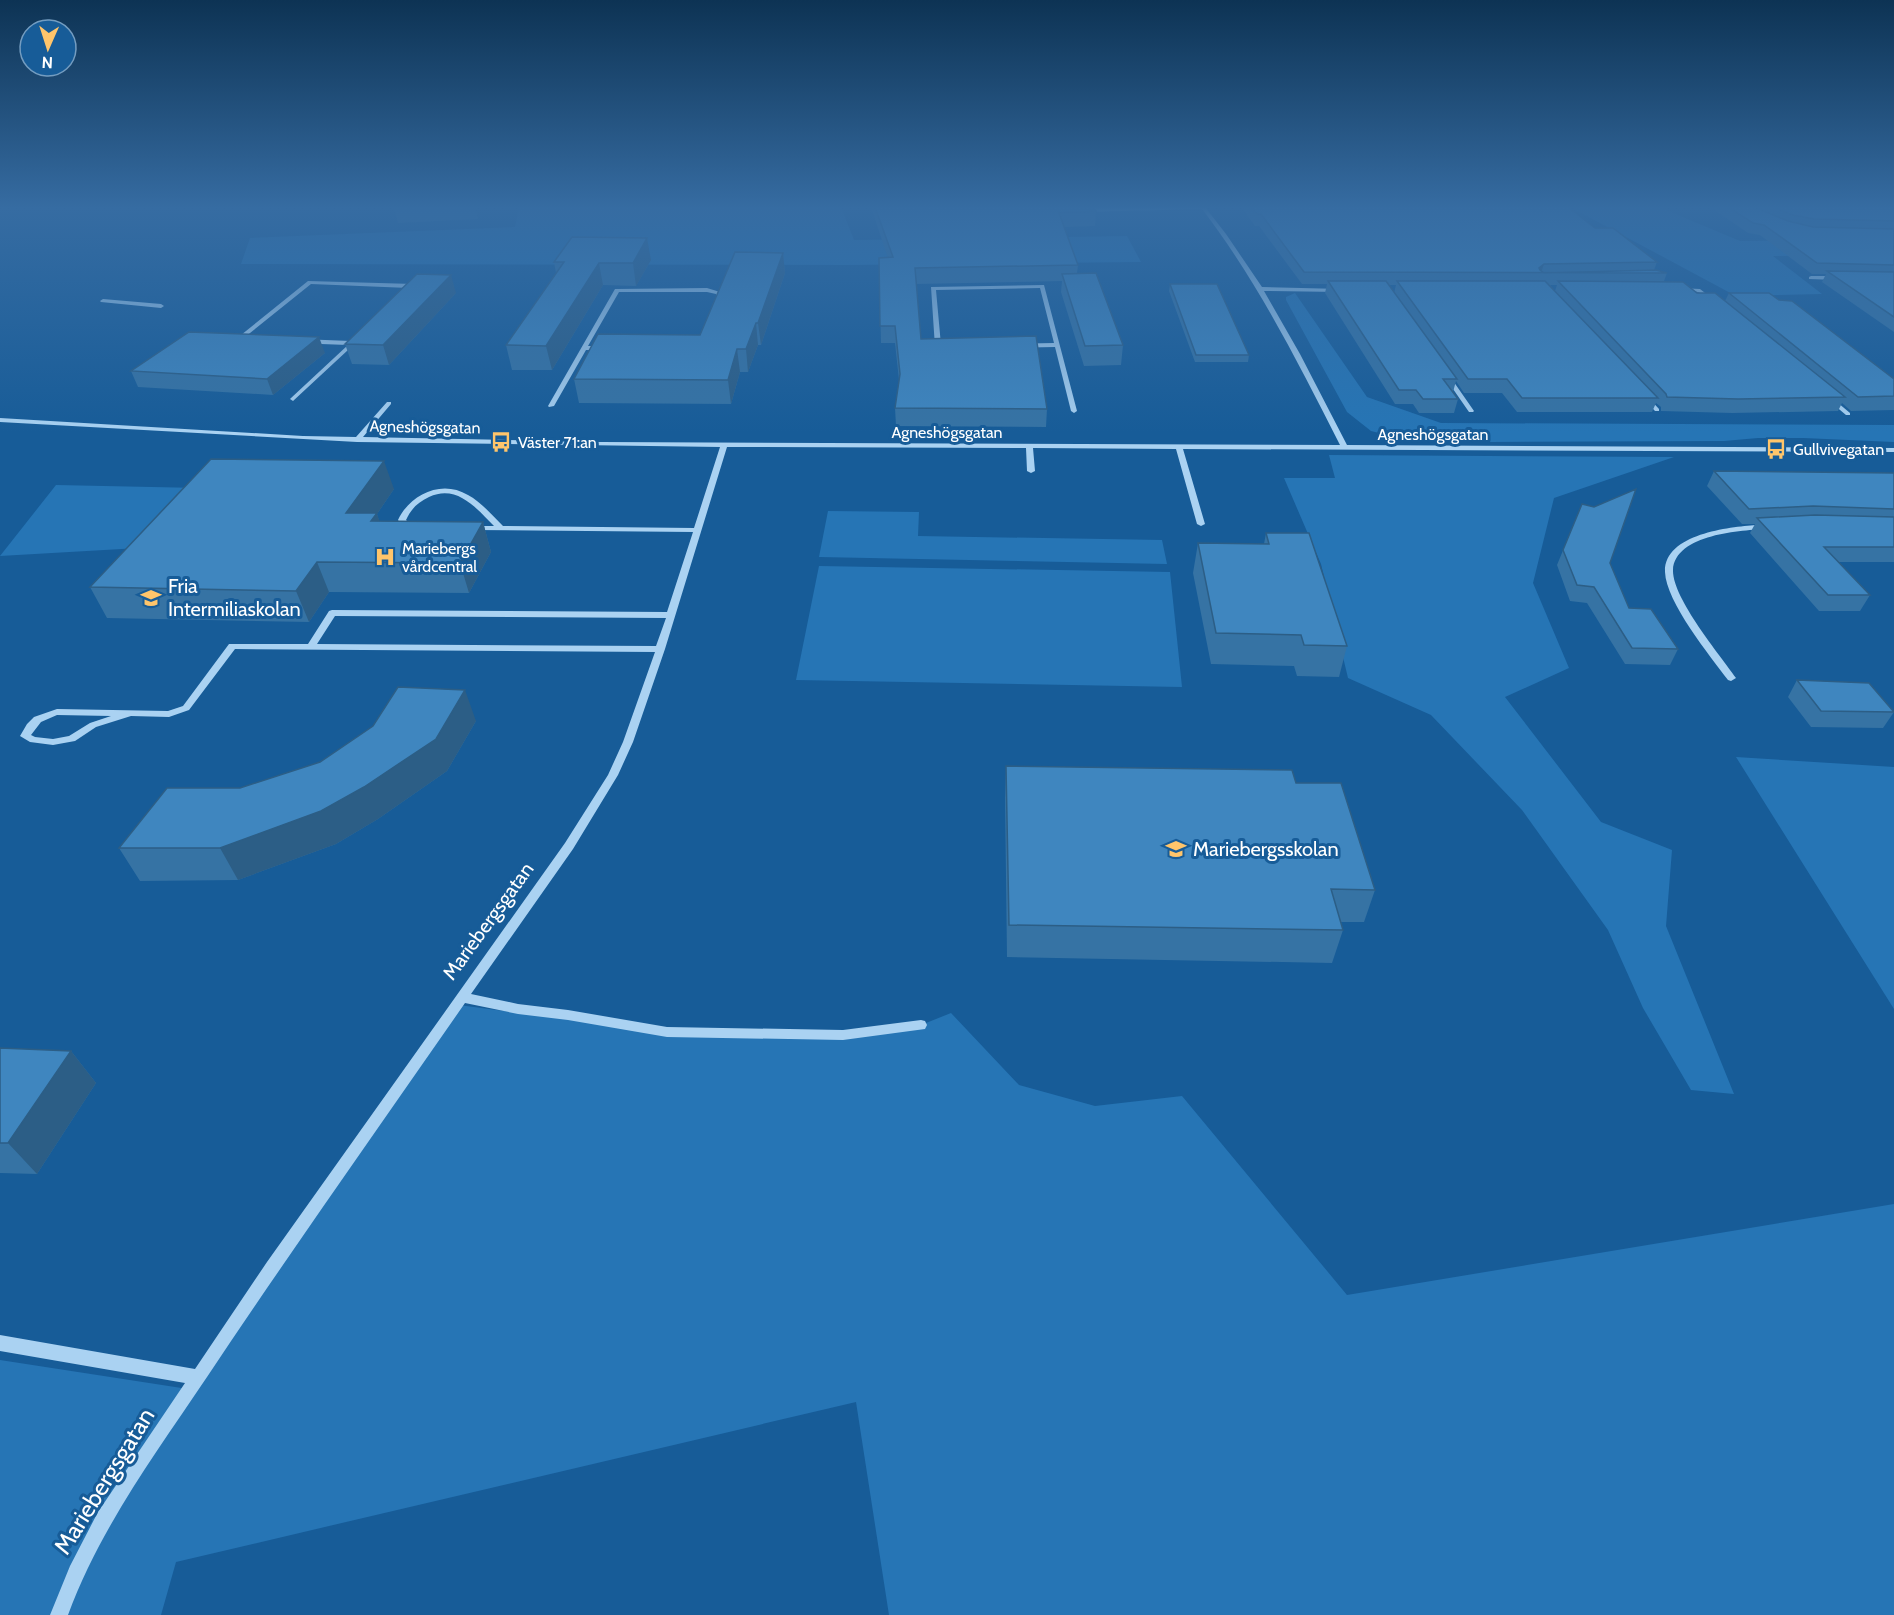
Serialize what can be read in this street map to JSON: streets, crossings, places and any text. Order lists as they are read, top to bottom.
{
  "streets": {
    "street": ["Agneshögsgatan", "Mariebergsgatan"]
  },
  "crossings": [
    ["Agneshögsgatan", "Mariebergsgatan"]
  ],
  "places": {
    "bus stop": ["Väster 71:an", "Gullvivegatan"],
    "hospital": ["Mariebergs vårdcentral"],
    "school or university": ["Fria Intermiliaskolan", "Mariebergsskolan"]
  },
  "north": "bottom"
}
